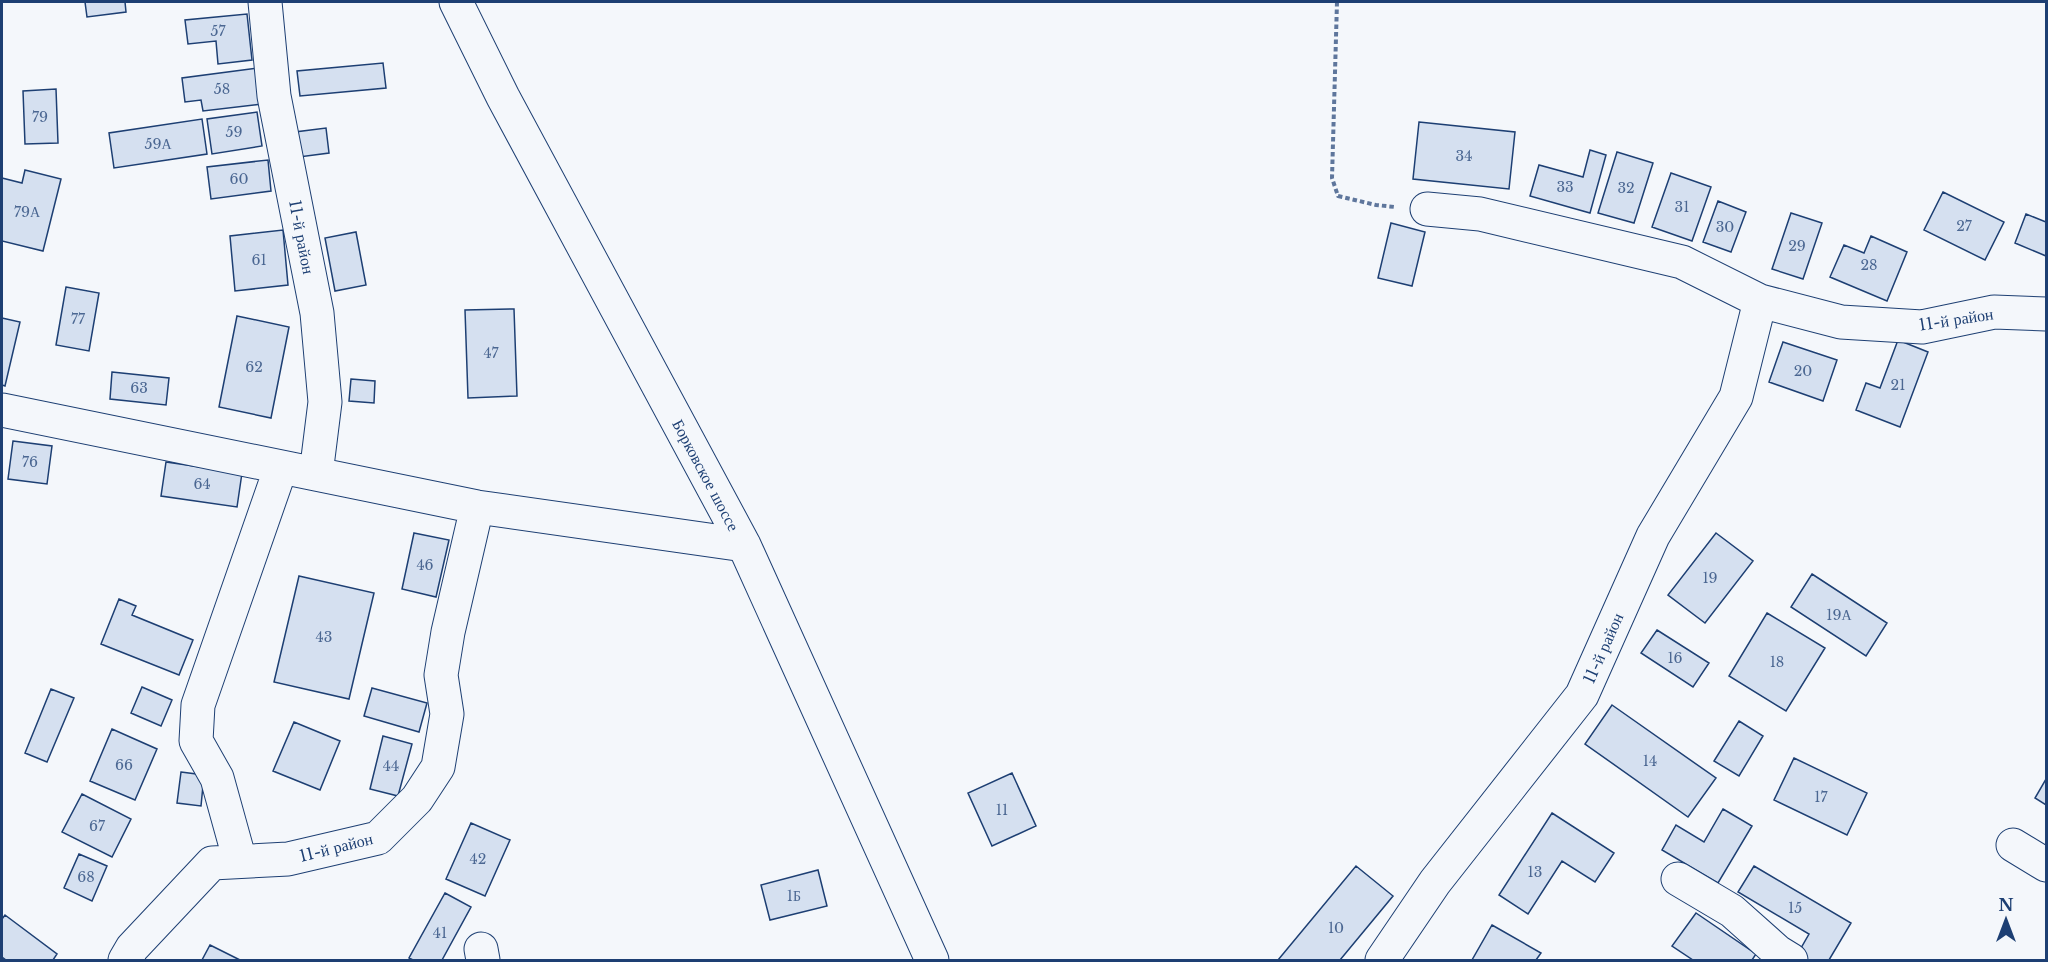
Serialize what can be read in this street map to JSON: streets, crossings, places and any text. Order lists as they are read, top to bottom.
{
  "streets": {
    "street": ["11-й район", "Борковское шоссе"]
  },
  "house_numbers": [
    "57",
    "58",
    "79",
    "59",
    "59А",
    "34",
    "60",
    "33",
    "32",
    "31",
    "79А",
    "27",
    "30",
    "29",
    "61",
    "28",
    "77",
    "47",
    "62",
    "20",
    "21",
    "63",
    "76",
    "64",
    "46",
    "19",
    "19А",
    "43",
    "16",
    "18",
    "14",
    "66",
    "44",
    "17",
    "11",
    "67",
    "42",
    "13",
    "68",
    "1Б",
    "15",
    "10",
    "41"
  ],
  "north": "top"
}
